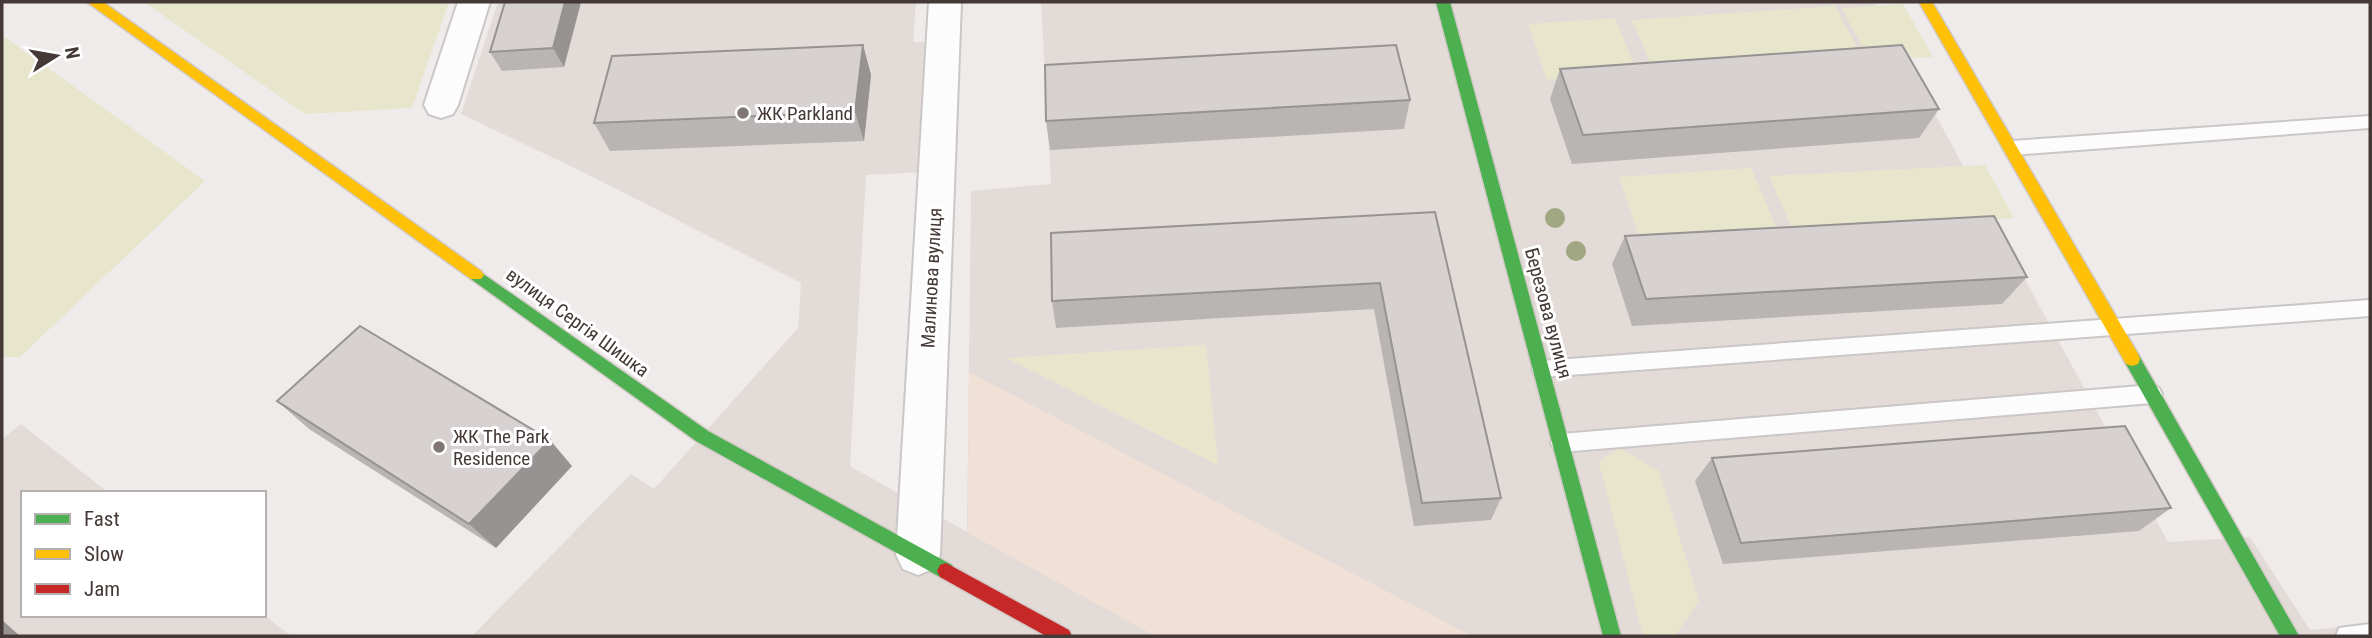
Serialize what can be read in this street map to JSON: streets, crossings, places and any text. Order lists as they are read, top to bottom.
{
  "streets": {
    "street": ["Малинова вулиця", "Березова вулиця", "вулиця Сергія Шишка"]
  },
  "crossings": [
    ["Малинова вулиця", "вулиця Сергія Шишка"]
  ],
  "places": ["ЖК Parkland", "ЖК The Park Residence"],
  "legend": ["Fast", "Slow", "Jam"],
  "north": "right"
}
